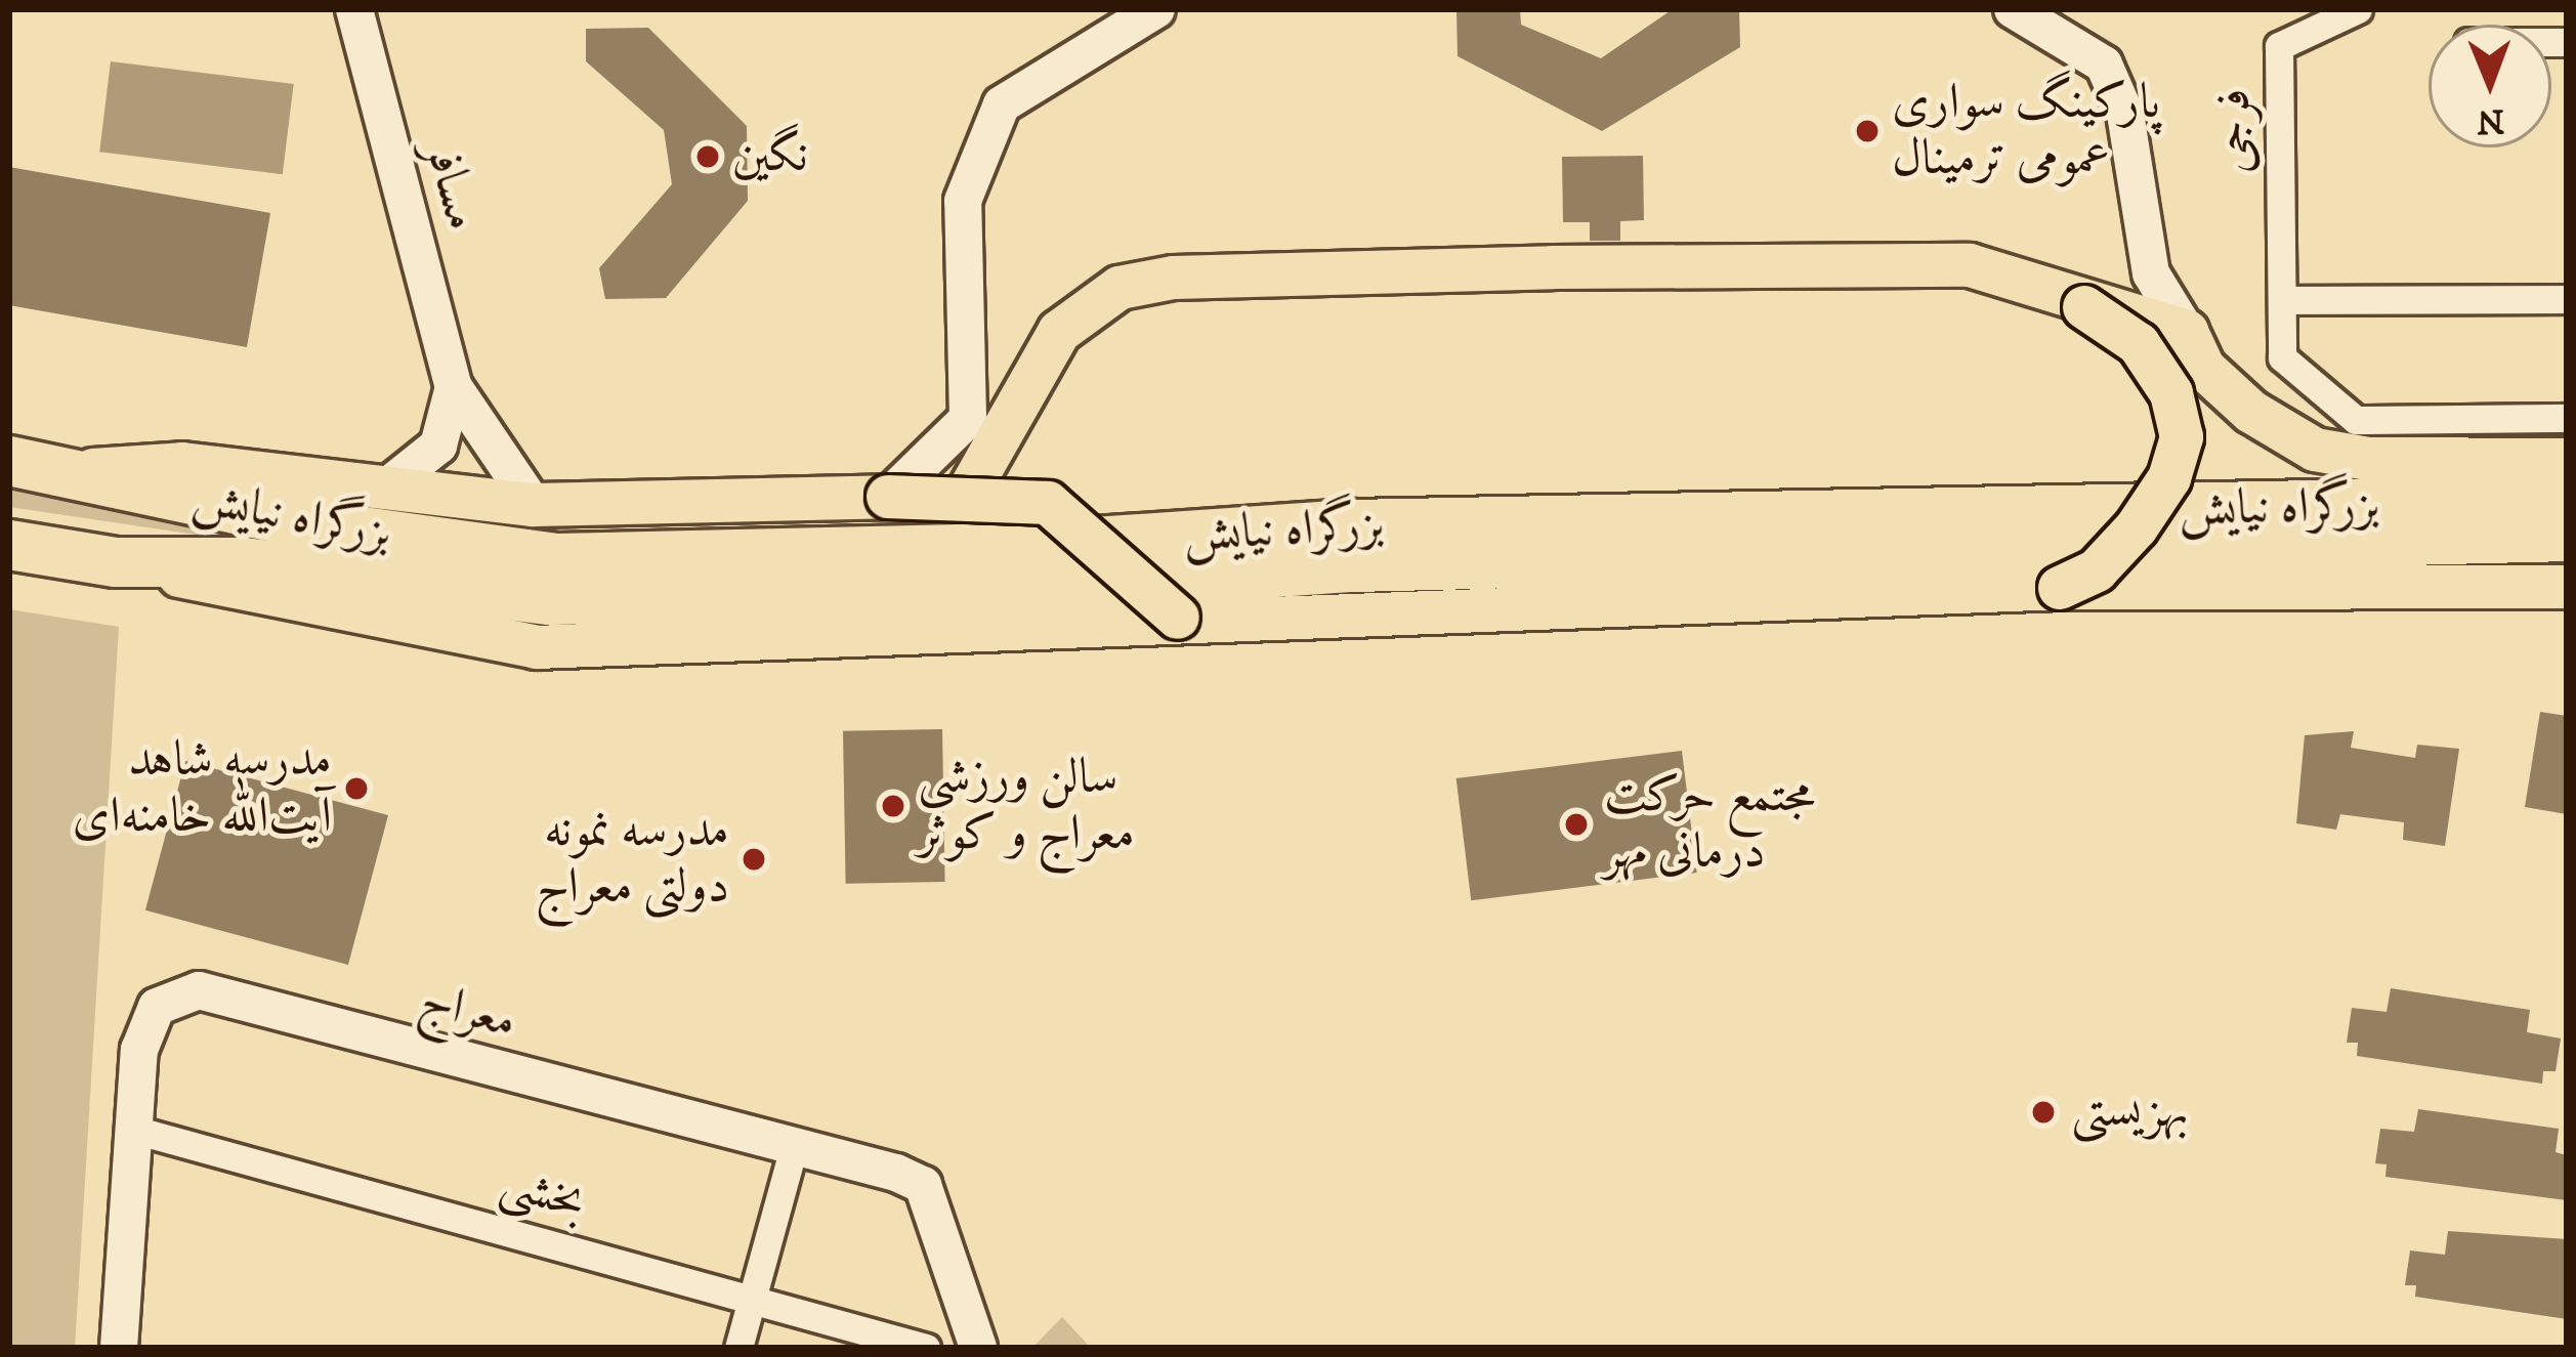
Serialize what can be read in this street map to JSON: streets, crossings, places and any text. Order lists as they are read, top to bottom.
{
  "streets": {
    "highway": ["بزرگراه نیایش"],
    "street": [
      "فرجی",
      "مسافر",
      "معراج",
      "بخشی"
    ]
  },
  "crossings": [
    ["معراج", "بخشی"]
  ],
  "places": [
    "پارکینگ سواری عمومی ترمینال",
    "نگین",
    "مدرسه شاهد آیت‌الله خامنه‌ای",
    "سالن ورزشی معراج و کوثر",
    "مجتمع حرکت درمانی مهر",
    "مدرسه نمونه دولتی معراج",
    "بهزیستی"
  ],
  "north": "bottom"
}
